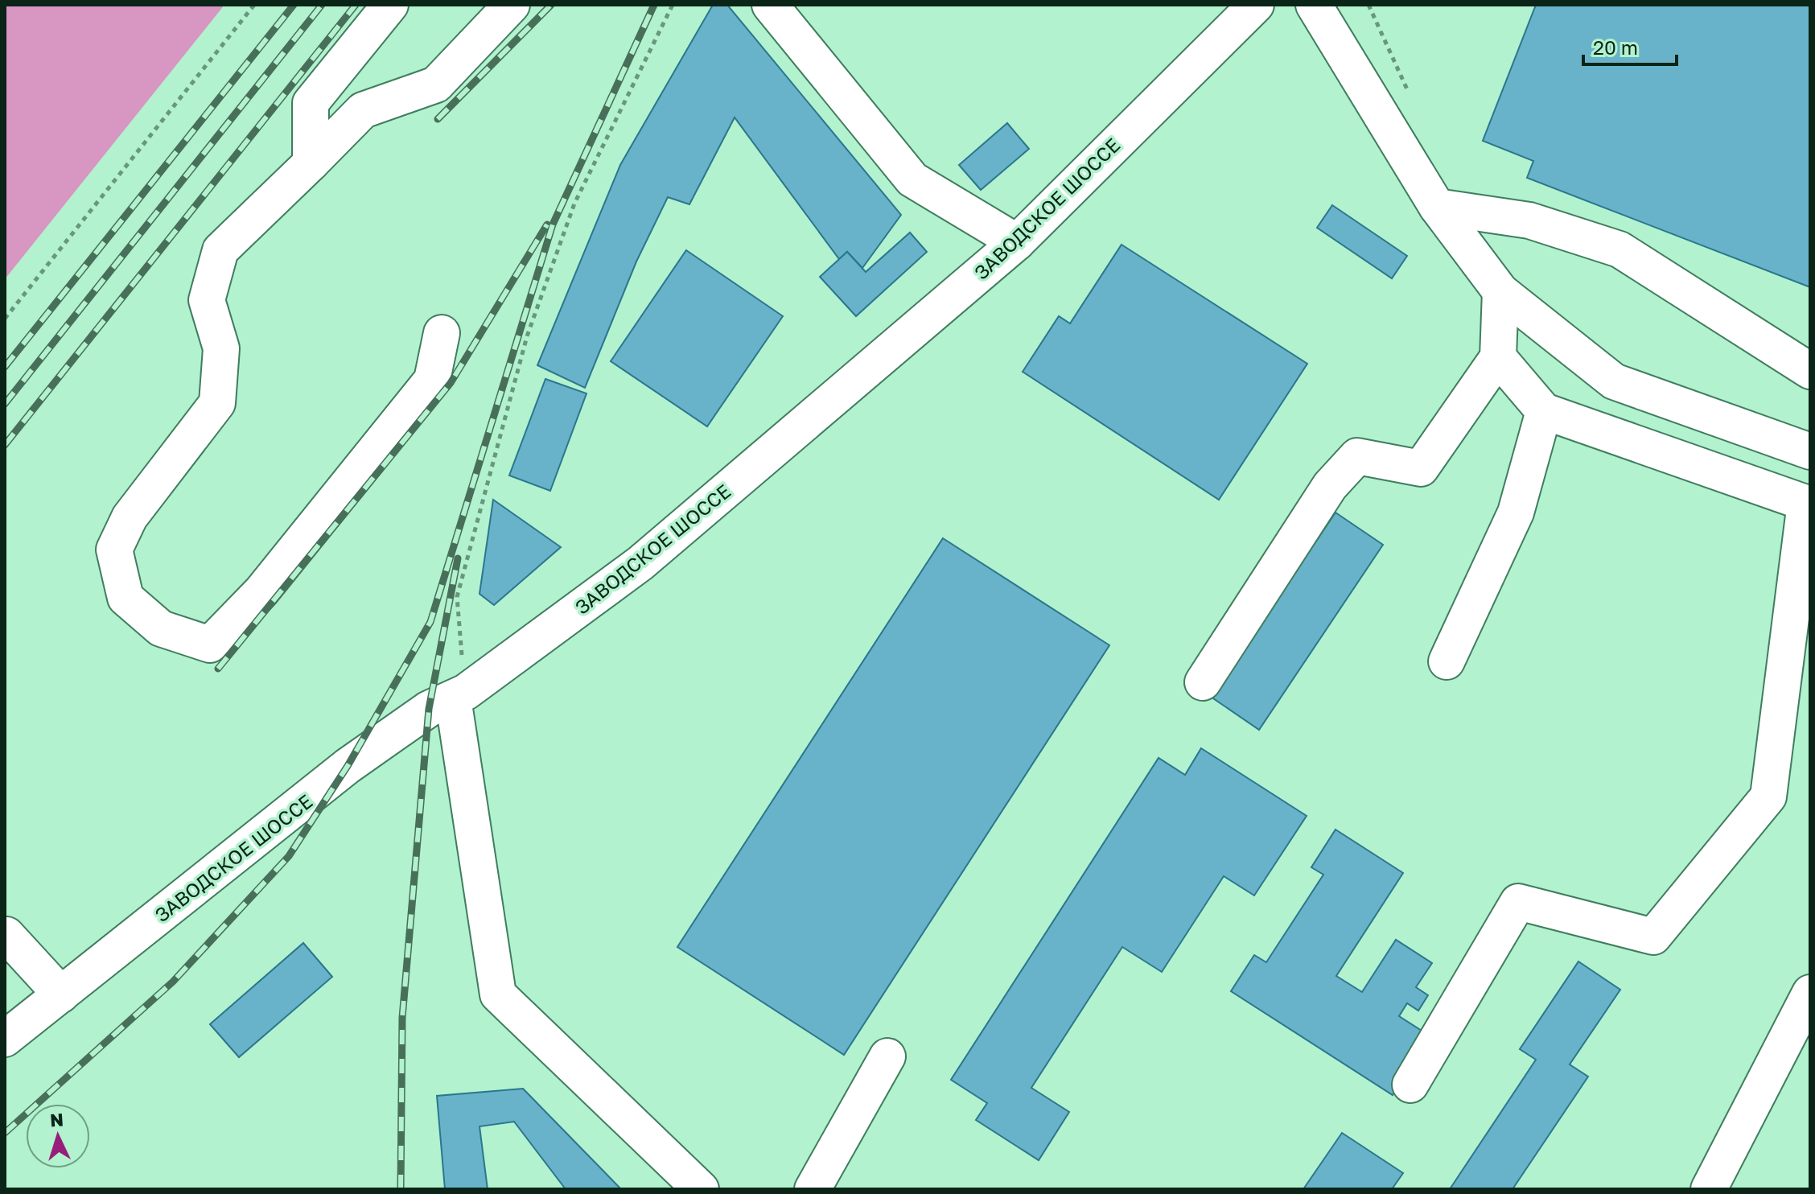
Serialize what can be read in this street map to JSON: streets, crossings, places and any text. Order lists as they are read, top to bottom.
{
  "streets": {
    "main road": ["ЗАВОДСКОЕ ШОССЕ"]
  },
  "scale_bar": "20 m",
  "north": "top"
}
